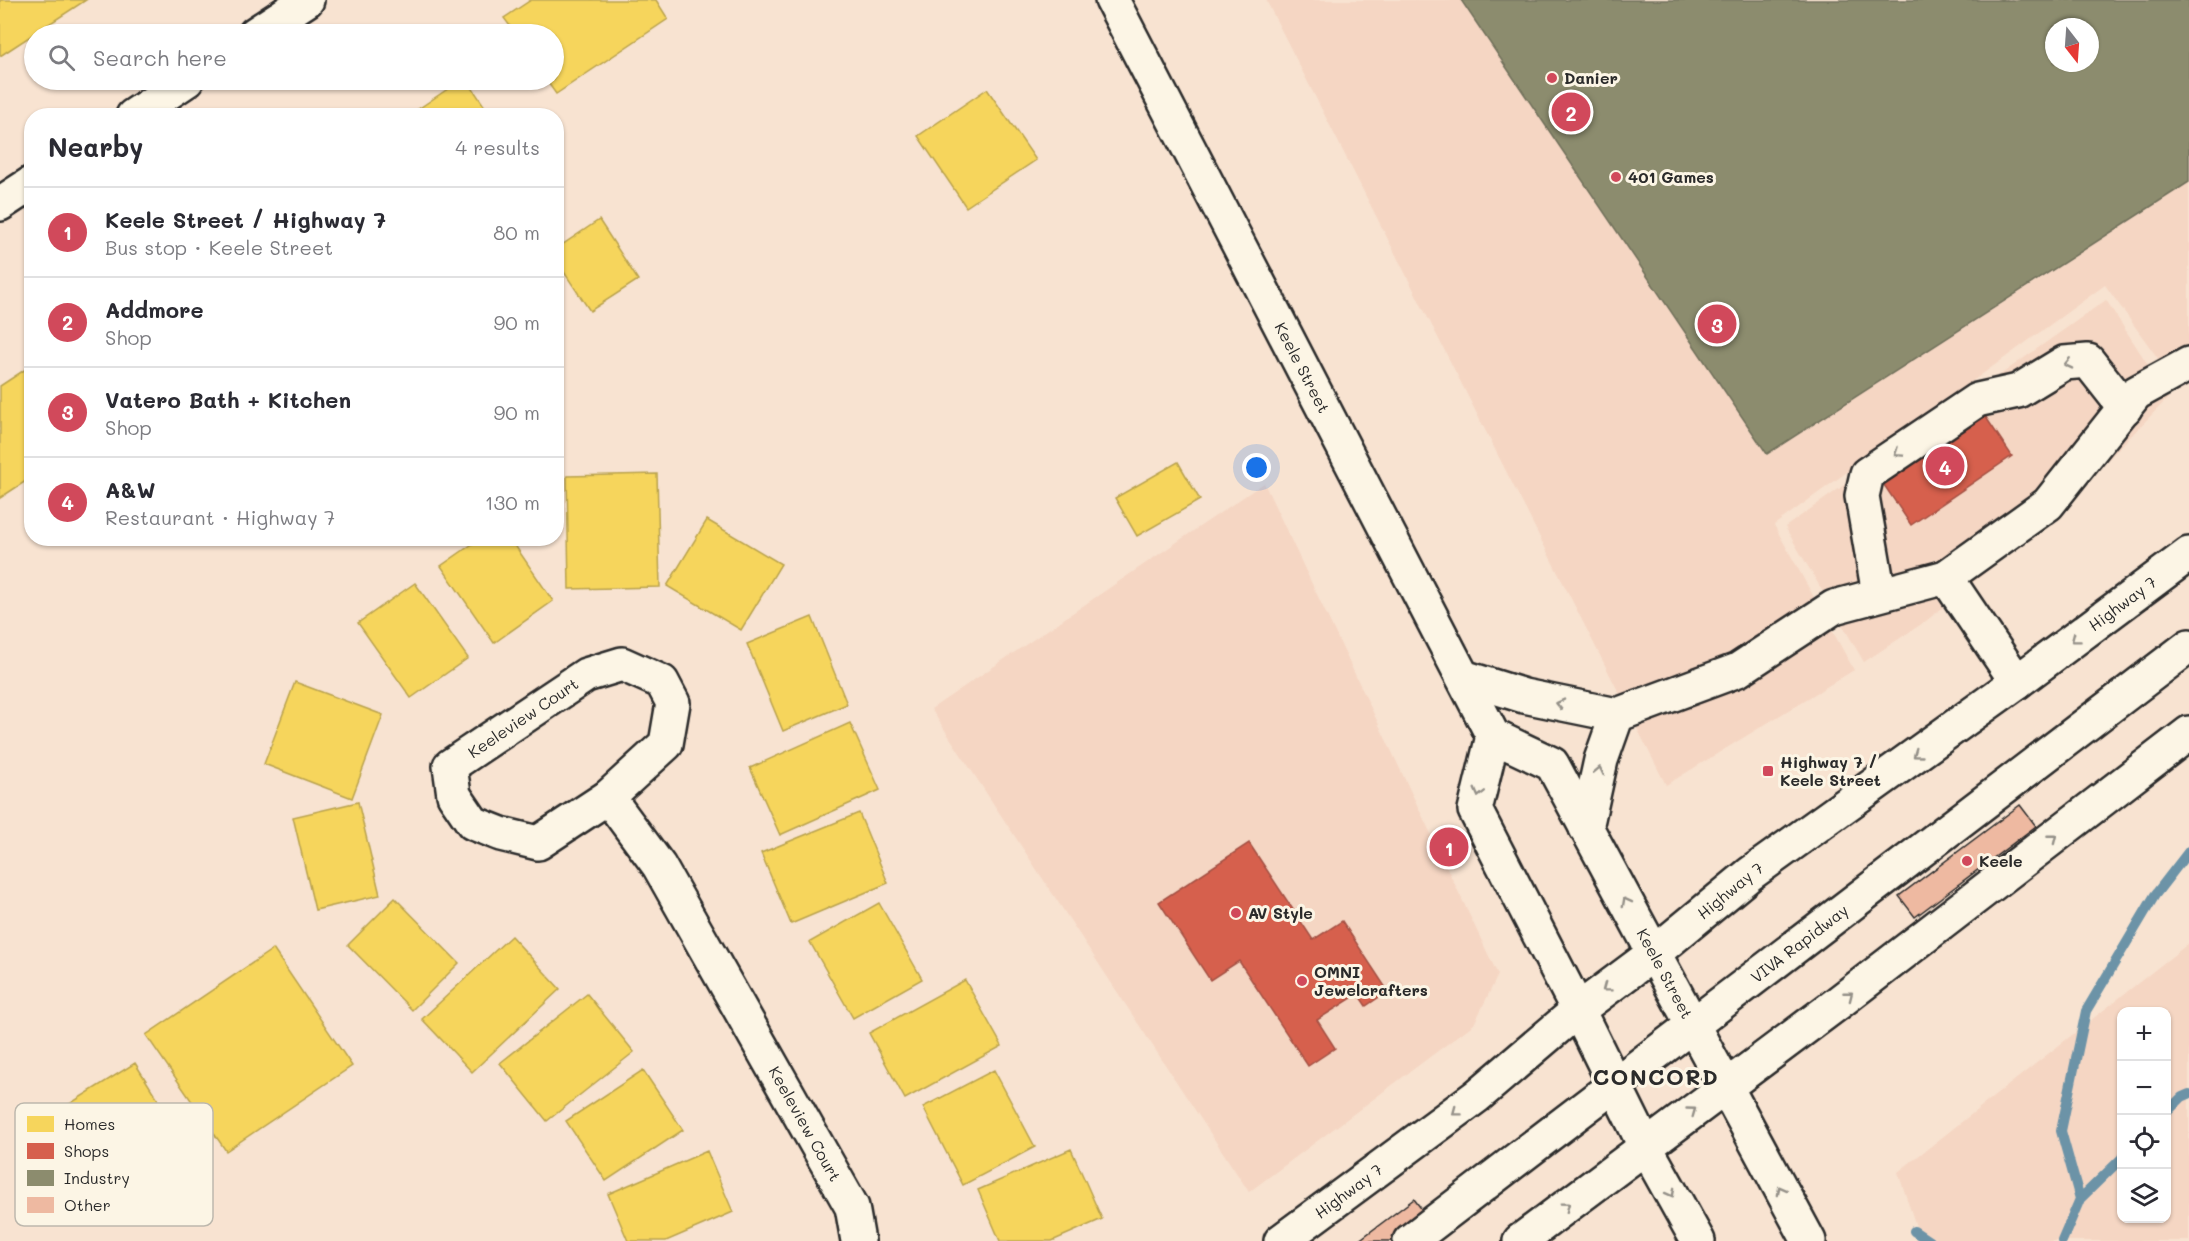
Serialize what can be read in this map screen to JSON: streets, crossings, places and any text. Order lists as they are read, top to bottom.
{
  "streets": {
    "main road": [
      "Keele Street",
      "Highway 7",
      "Keeleview Court",
      "VIVA Rapidway"
    ]
  },
  "crossings": [
    ["Keele Street", "Highway 7"],
    ["Keele Street", "VIVA Rapidway"]
  ],
  "districts": ["CONCORD"],
  "places": {
    "other": [
      "Danier",
      "401 Games",
      "Keele",
      "AV Style",
      "OMNI Jewelcrafters"
    ],
    "transit": ["Highway 7 / Keele Street"]
  },
  "legend": [
    "Homes",
    "Shops",
    "Industry",
    "Other"
  ],
  "north": "bottom",
  "page": {
    "search": "Search here",
    "pins": [
      "2",
      "3",
      "4",
      "1"
    ],
    "heading": ["Nearby", "4 results"],
    "list": [
      {
        "mark": "1",
        "name": "Keele Street / Highway 7",
        "note": "Bus stop · Keele Street",
        "value": "80 m"
      },
      {
        "mark": "2",
        "name": "Addmore",
        "note": "Shop",
        "value": "90 m"
      },
      {
        "mark": "3",
        "name": "Vatero Bath + Kitchen",
        "note": "Shop",
        "value": "90 m"
      },
      {
        "mark": "4",
        "name": "A&W",
        "note": "Restaurant · Highway 7",
        "value": "130 m"
      }
    ],
    "map_buttons": ["+", "−"]
  }
}
